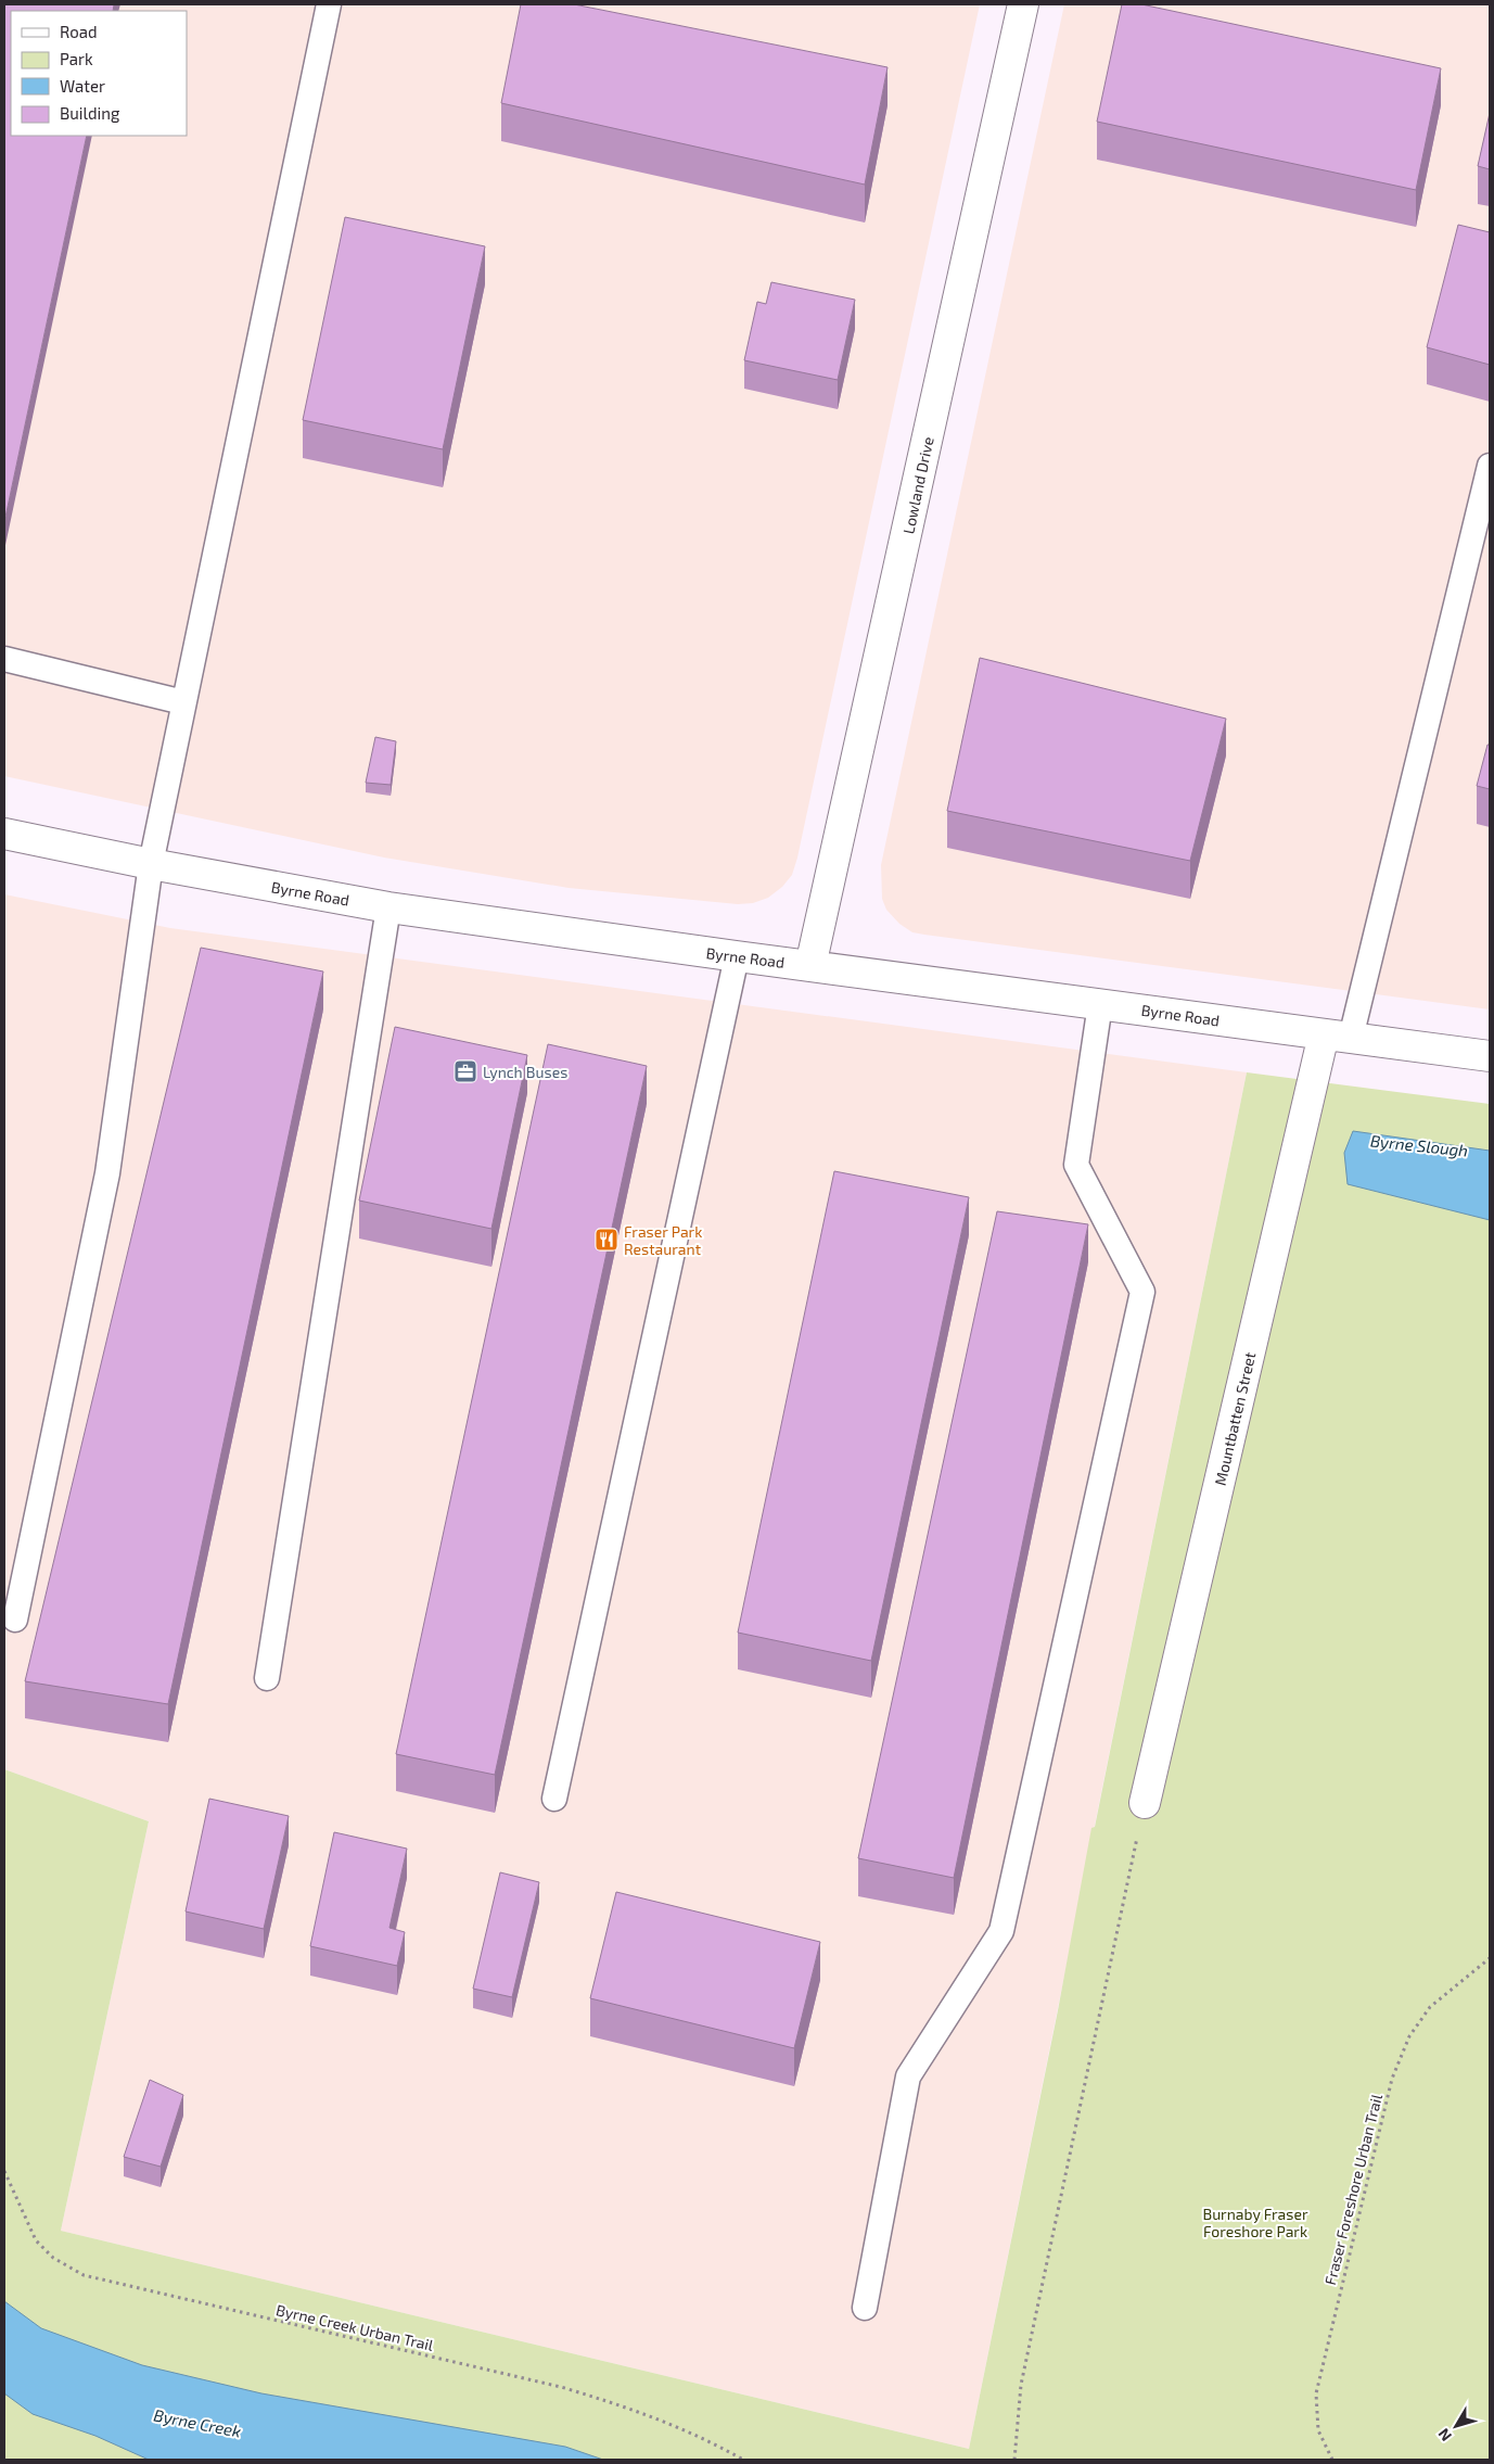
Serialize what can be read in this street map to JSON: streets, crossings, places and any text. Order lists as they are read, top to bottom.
{
  "streets": {
    "street": ["Lowland Drive", "Byrne Road", "Mountbatten Street"],
    "path": ["Fraser Foreshore Urban Trail", "Byrne Creek Urban Trail"]
  },
  "crossings": [
    ["Lowland Drive", "Byrne Road"],
    ["Byrne Road", "Mountbatten Street"]
  ],
  "water": ["Byrne Slough", "Byrne Creek"],
  "parks": ["Burnaby Fraser Foreshore Park"],
  "places": {
    "office": ["Lynch Buses"],
    "restaurant": ["Fraser Park Restaurant"]
  },
  "legend": [
    "Road",
    "Park",
    "Water",
    "Building"
  ],
  "north": "bottom left"
}
